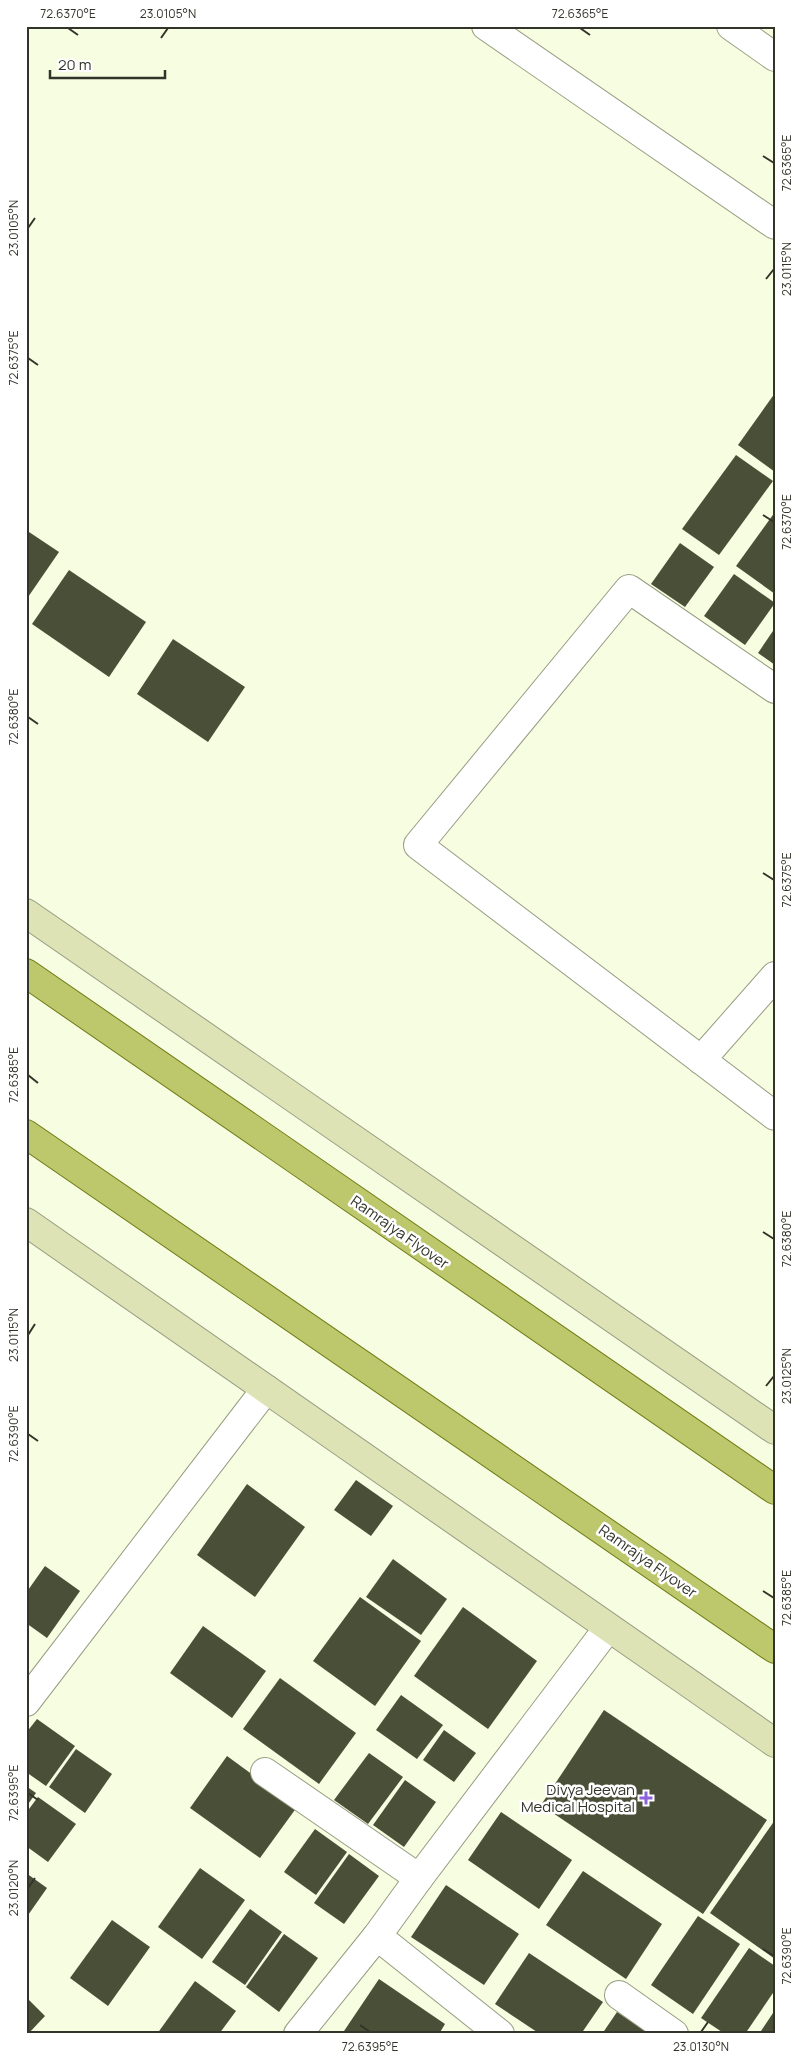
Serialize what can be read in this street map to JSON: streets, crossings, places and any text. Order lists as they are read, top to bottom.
{
  "streets": {
    "main road": ["Ramrajya Flyover"]
  },
  "places": {
    "health": ["Divya Jeevan Medical Hospital"]
  },
  "scale_bar": "20 m",
  "coordinates": [
    "72.6370°E",
    "23.0105°N",
    "72.6365°E",
    "23.0115°N",
    "72.6375°E",
    "72.6380°E",
    "72.6385°E",
    "23.0125°N",
    "72.6390°E",
    "72.6395°E",
    "23.0120°N",
    "23.0130°N"
  ]
}
